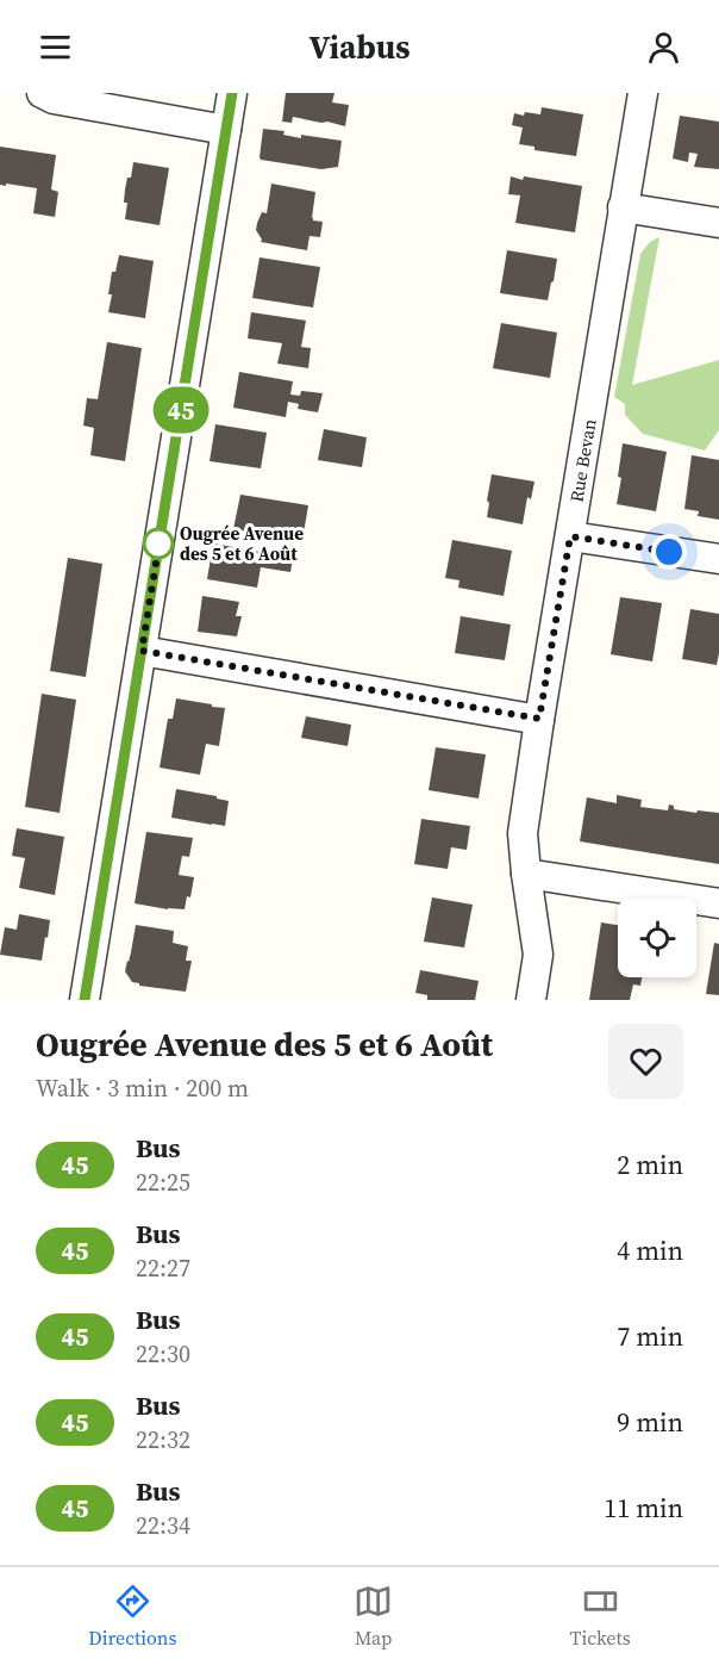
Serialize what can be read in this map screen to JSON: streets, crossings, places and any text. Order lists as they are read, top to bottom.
{
  "streets": {
    "street": ["Rue Bevan"]
  },
  "places": ["Ougrée Avenue des 5 et 6 Août"],
  "lines": ["bus line 45"],
  "page": {
    "header": "Viabus",
    "on_map": "45",
    "heading": ["Ougrée Avenue des 5 et 6 Août", "Walk · 3 min · 200 m"],
    "list": [
      {
        "mark": "45",
        "name": "Bus",
        "note": "22:25",
        "value": "2 min"
      },
      {
        "mark": "45",
        "name": "Bus",
        "note": "22:27",
        "value": "4 min"
      },
      {
        "mark": "45",
        "name": "Bus",
        "note": "22:30",
        "value": "7 min"
      },
      {
        "mark": "45",
        "name": "Bus",
        "note": "22:32",
        "value": "9 min"
      },
      {
        "mark": "45",
        "name": "Bus",
        "note": "22:34",
        "value": "11 min"
      }
    ],
    "tabs": ["Directions", "Map", "Tickets"]
  }
}
